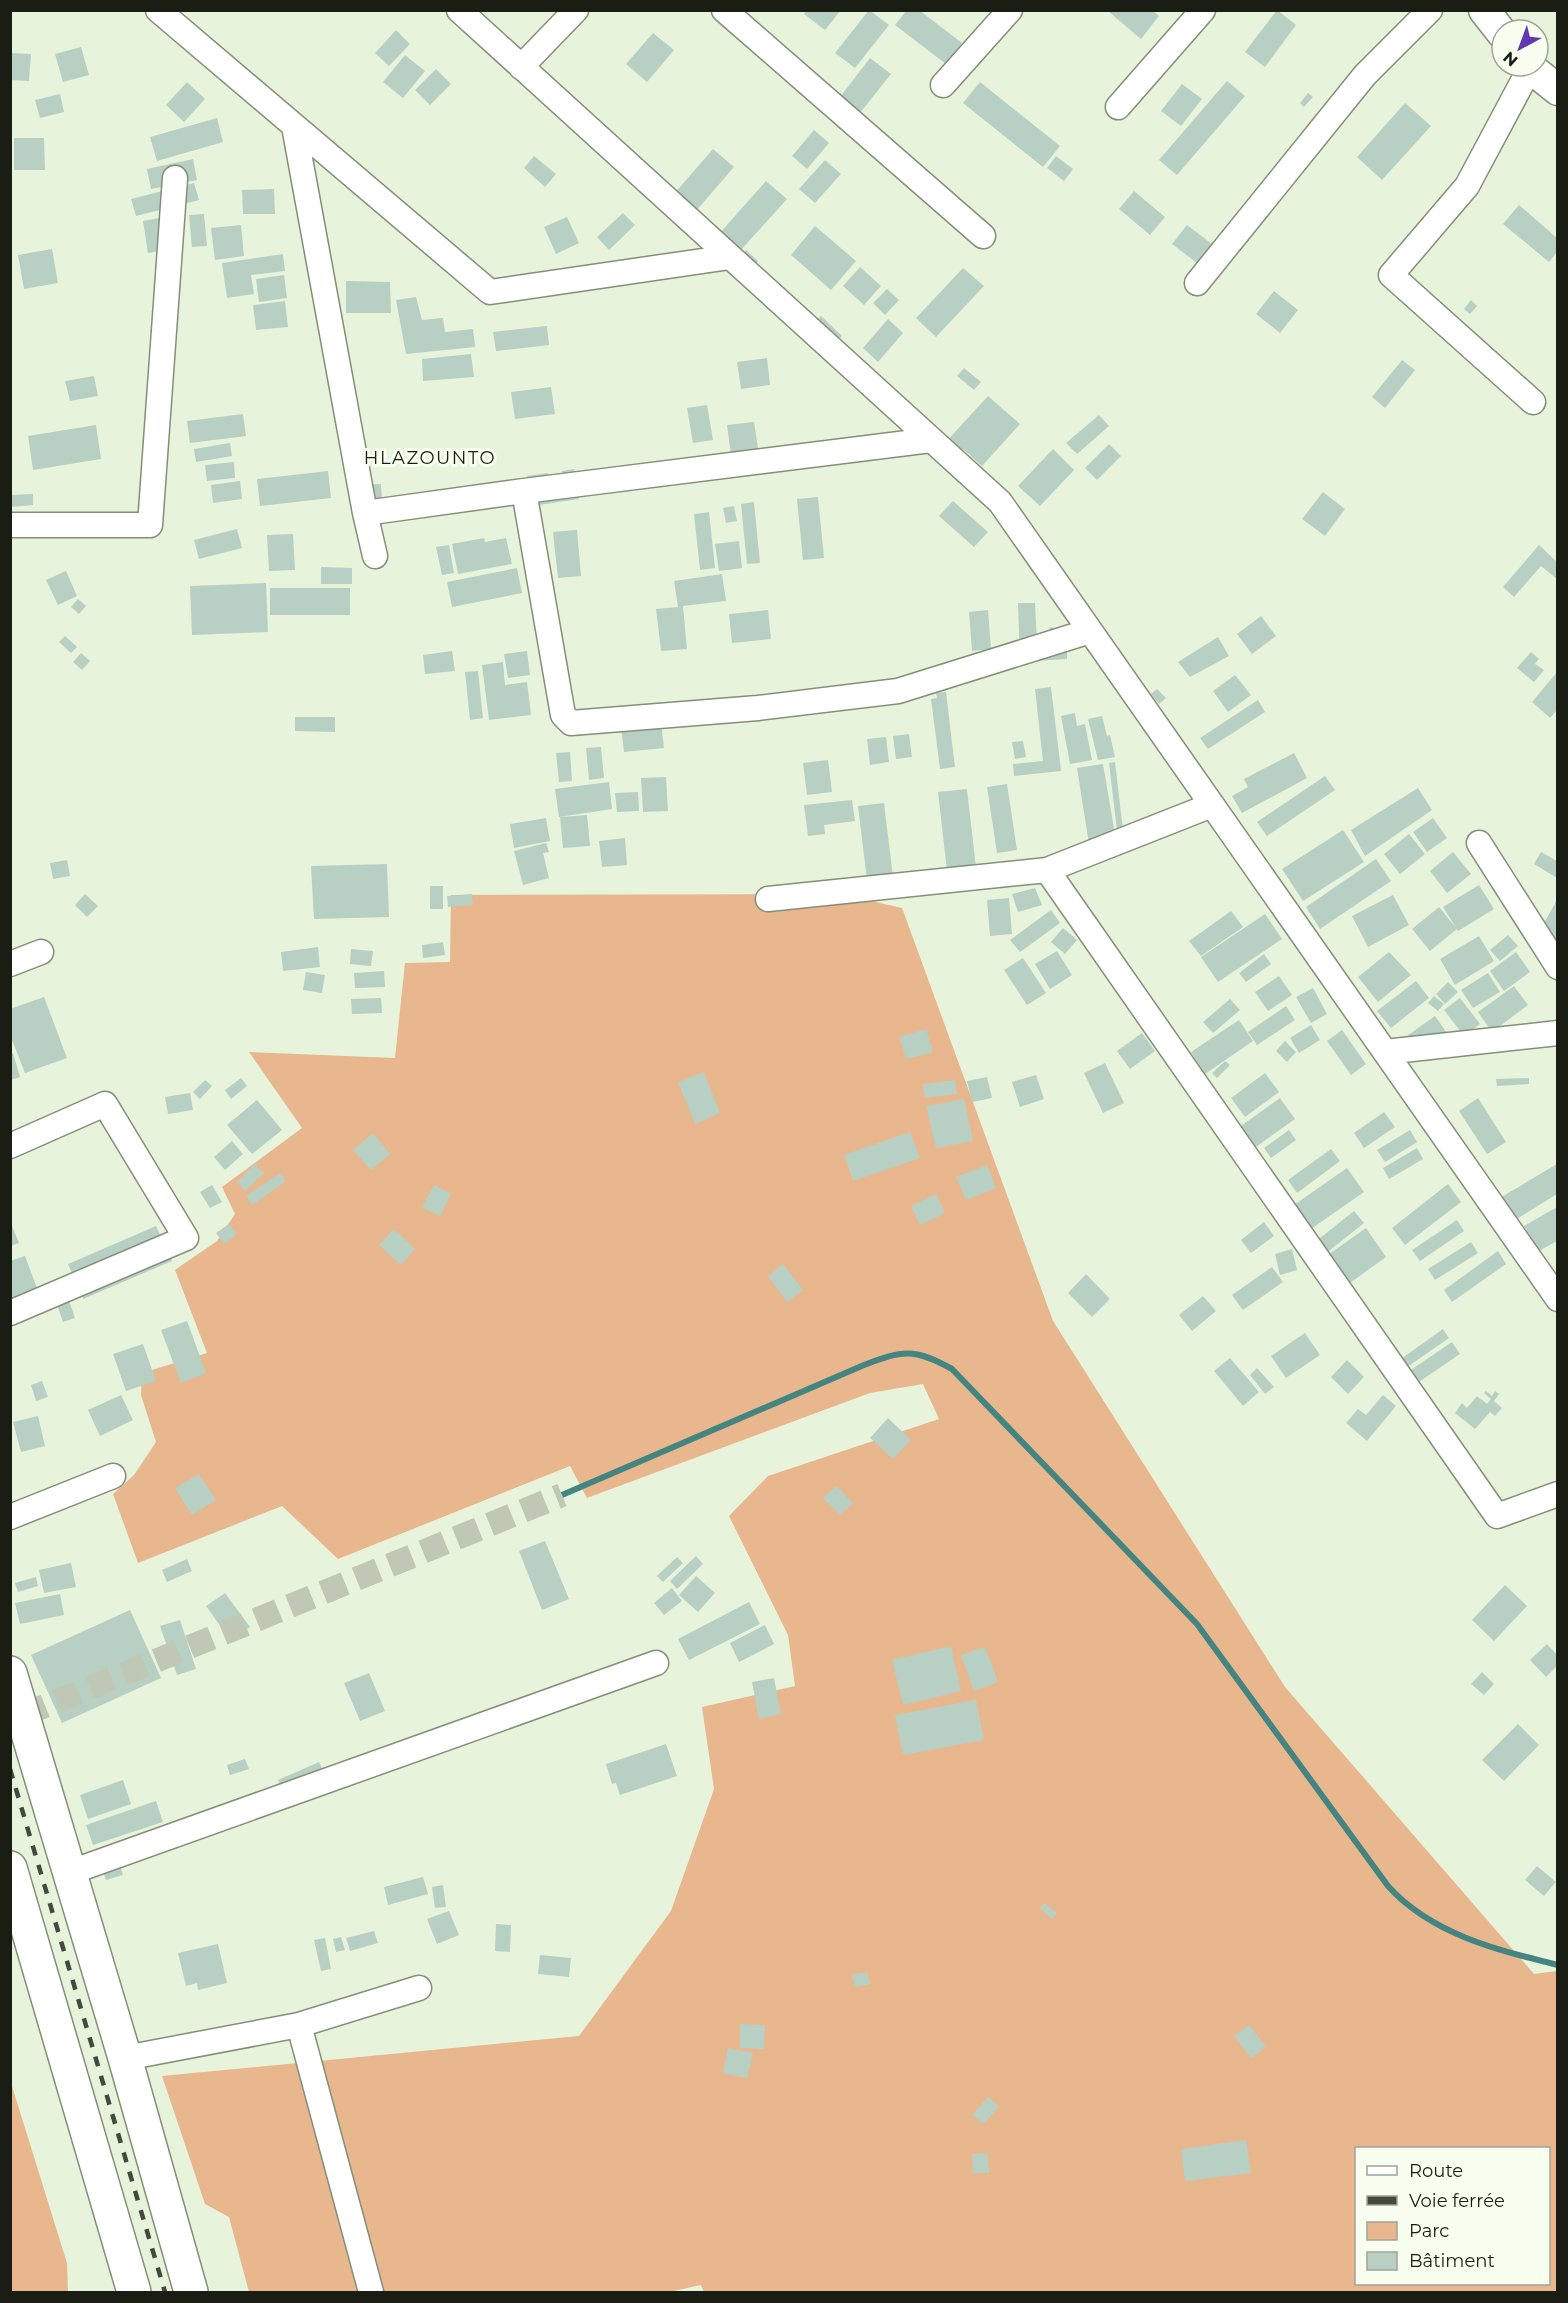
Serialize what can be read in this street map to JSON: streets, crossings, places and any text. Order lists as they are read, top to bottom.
{
  "districts": ["HLAZOUNTO"],
  "legend": [
    "Route",
    "Voie ferrée",
    "Parc",
    "Bâtiment"
  ],
  "north": "bottom left"
}
